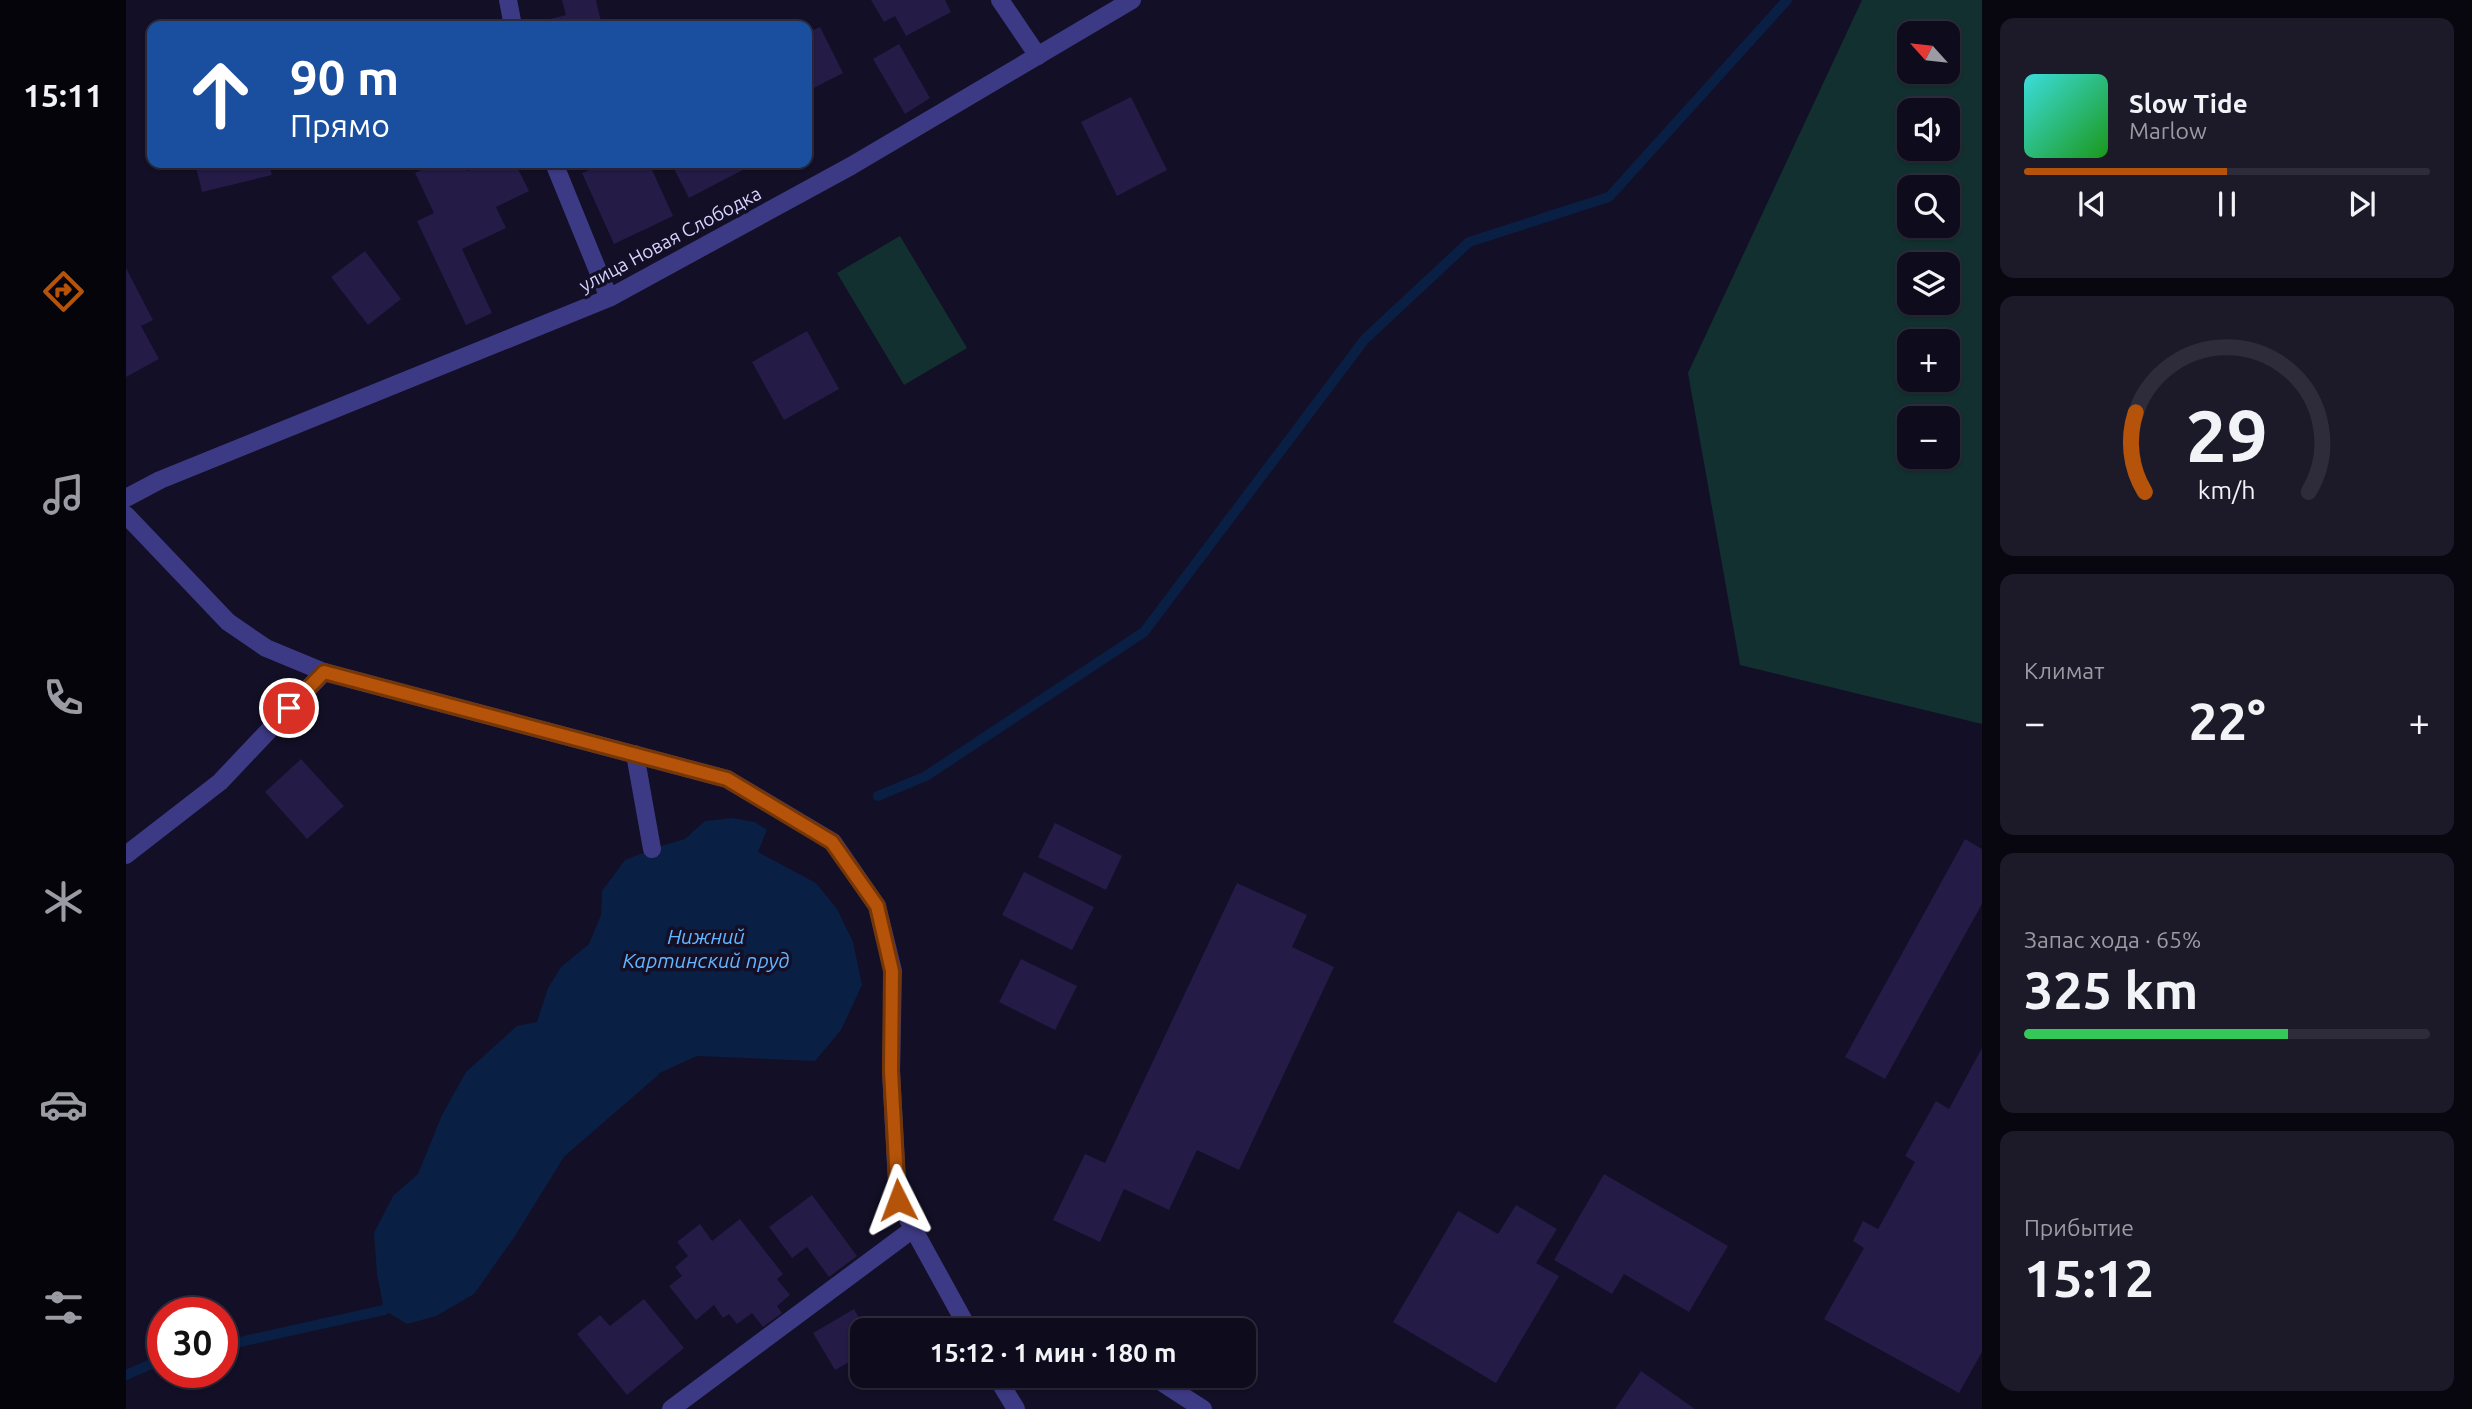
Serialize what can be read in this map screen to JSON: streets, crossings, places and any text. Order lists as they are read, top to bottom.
{
  "streets": {
    "street": ["улица Новая Слободка"]
  },
  "water": ["Нижний Картинский пруд"],
  "north": "top left",
  "page": {
    "tabs": "15:11",
    "map_buttons": ["+", "−"],
    "turn": ["90 m", "Прямо"],
    "song": ["Slow Tide", "Marlow"],
    "tile": [
      "Климат",
      ["Запас хода · 65%", "325 km"],
      ["Прибытие", "15:12"]
    ],
    "heat": ["−", "22°", "+"],
    "limit": "30",
    "trip": "15:12 · 1 мин · 180 m",
    "gauge": ["29", "km/h"]
  }
}
